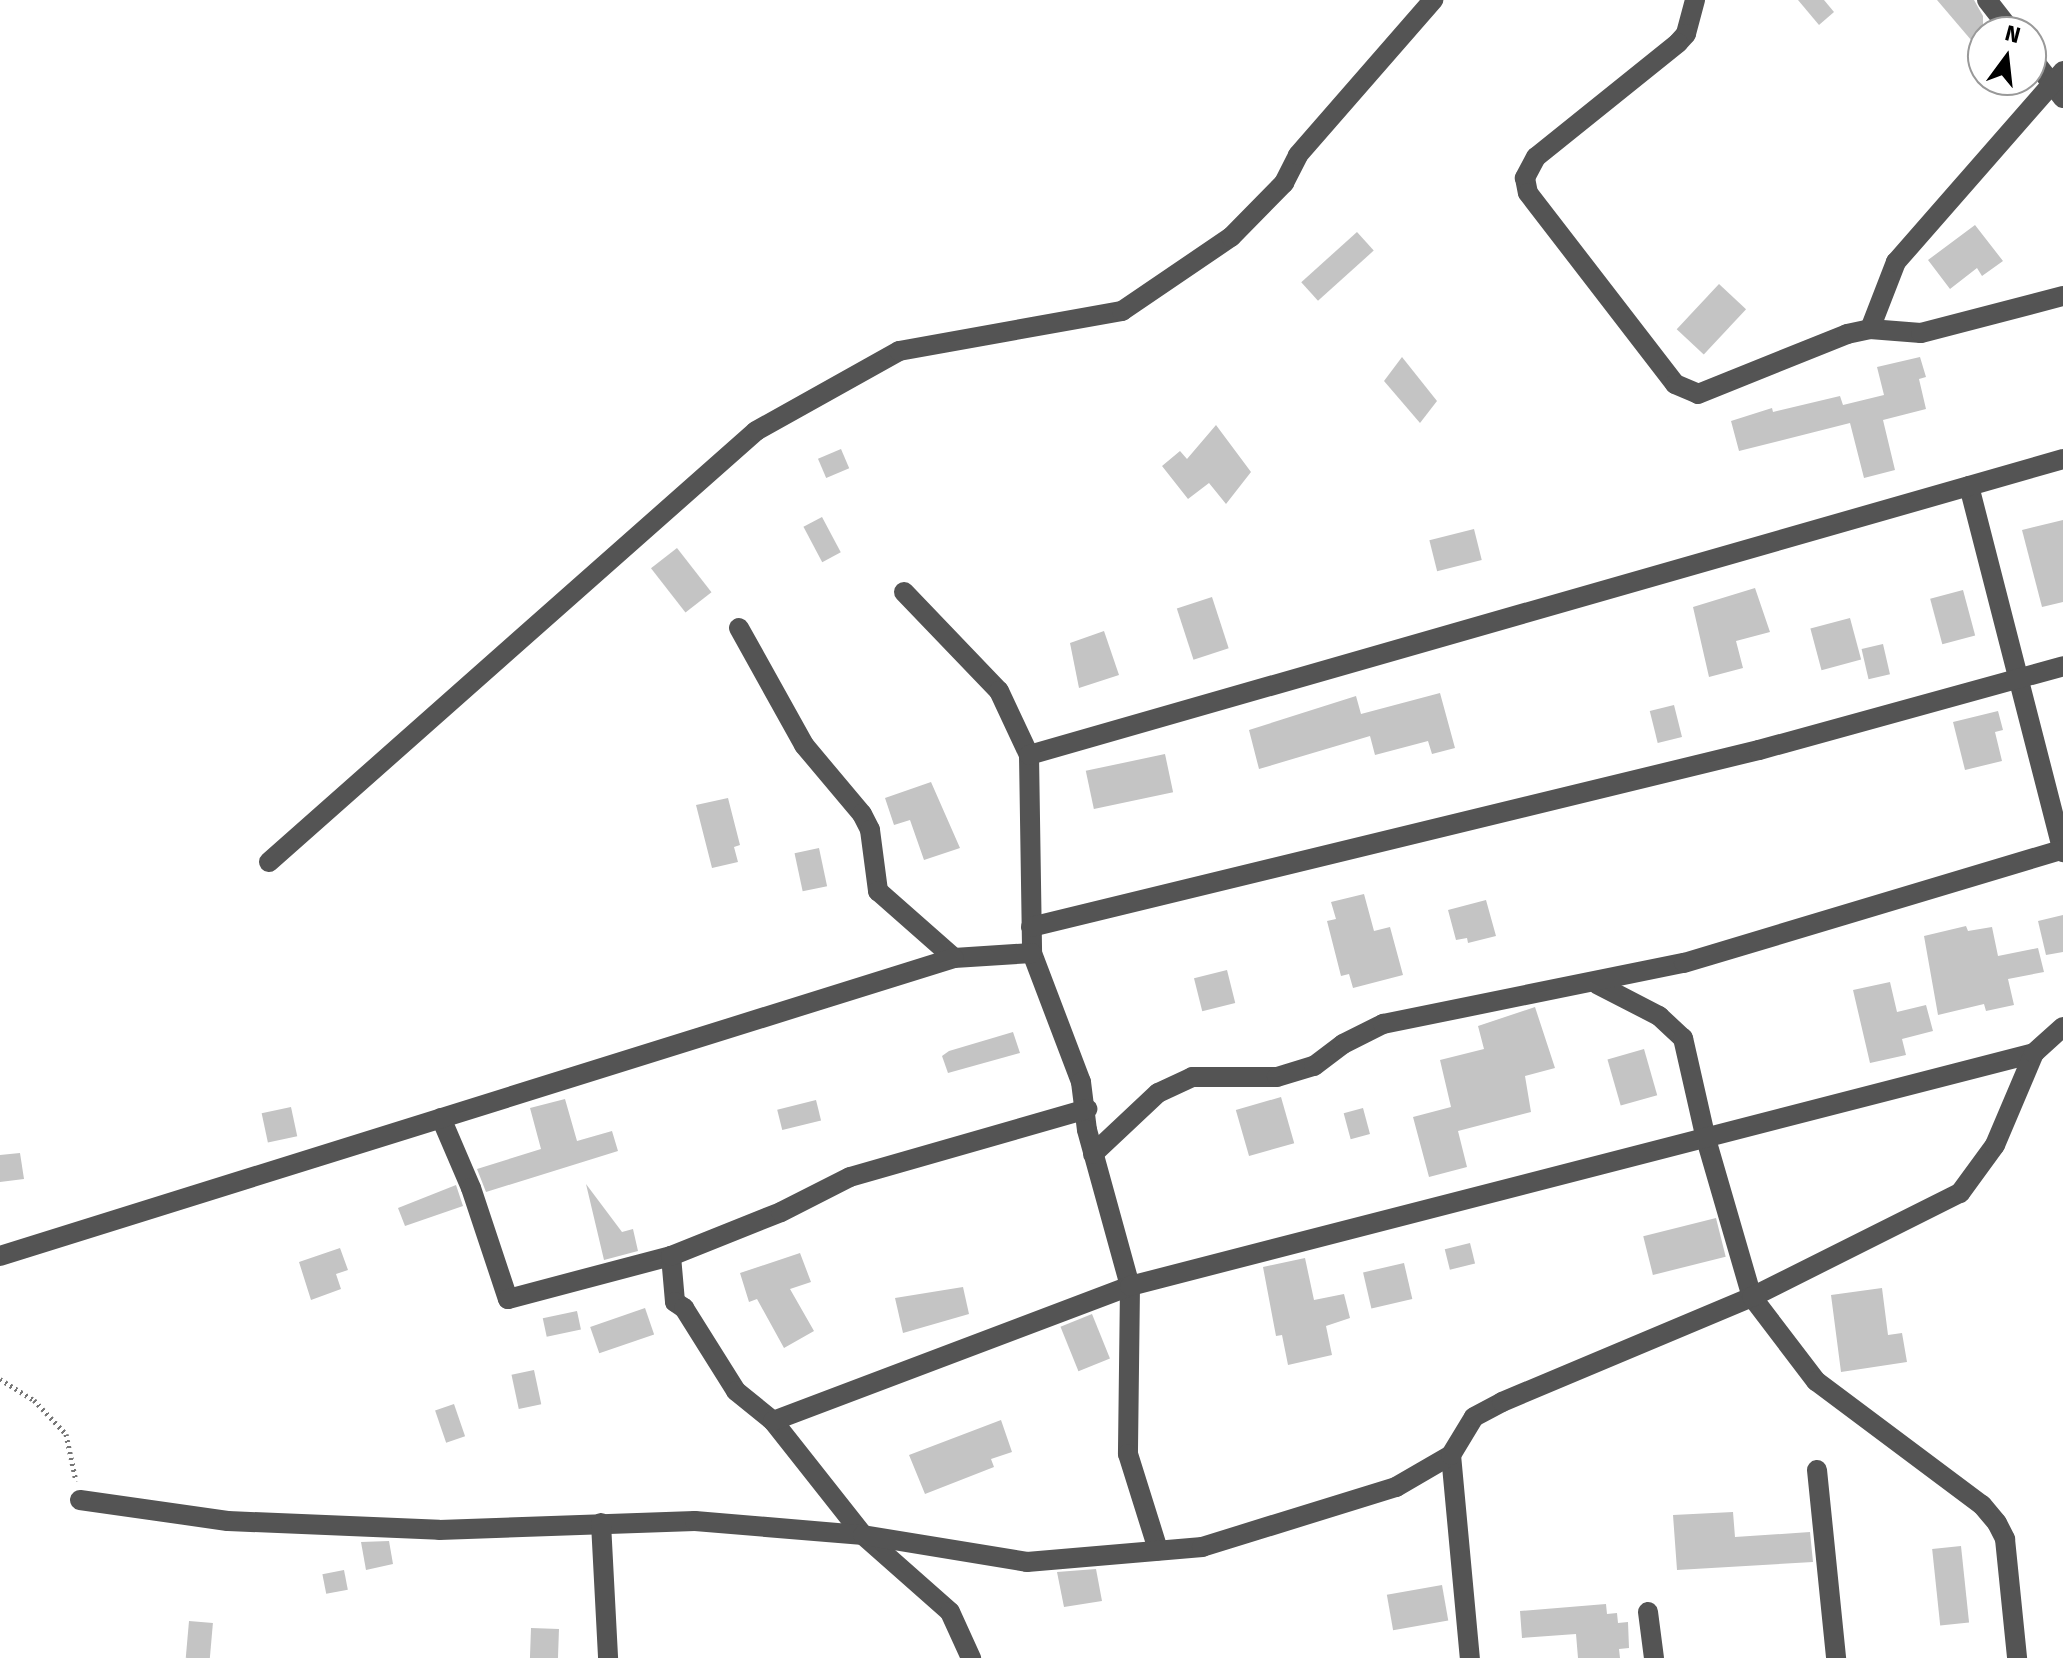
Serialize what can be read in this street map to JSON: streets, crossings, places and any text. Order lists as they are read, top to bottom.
{
  "north": "top"
}
